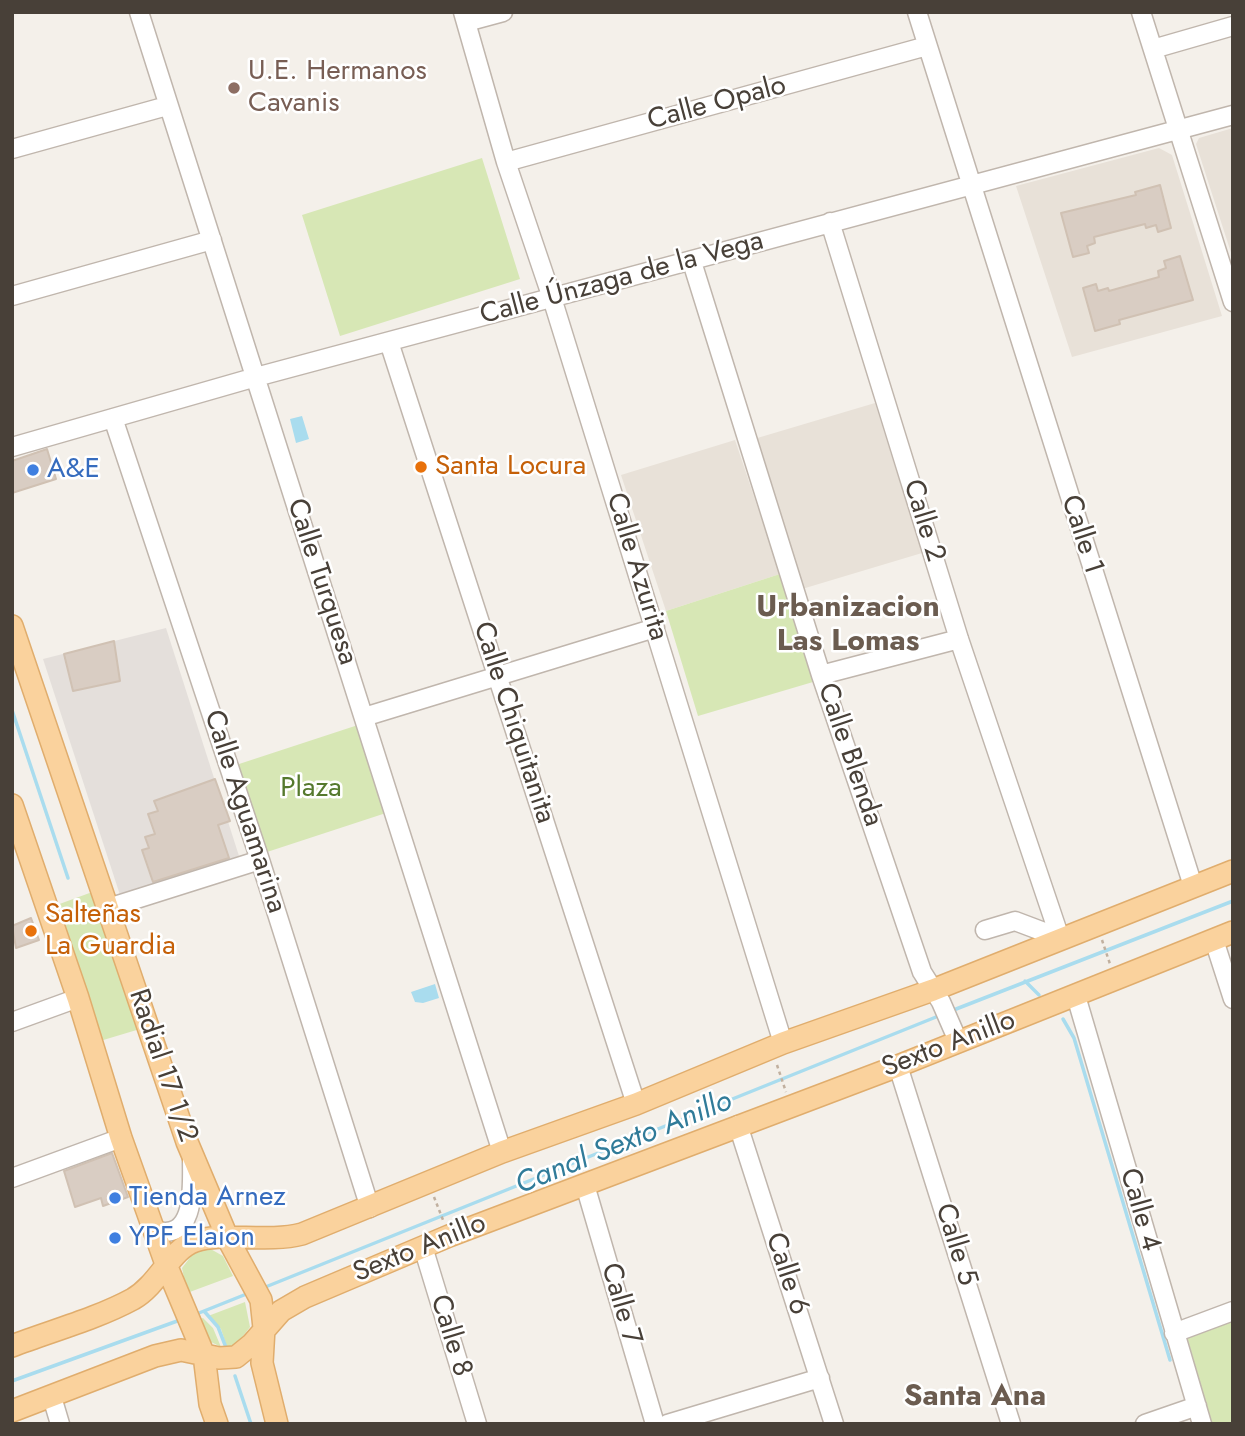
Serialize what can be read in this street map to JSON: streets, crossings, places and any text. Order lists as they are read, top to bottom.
{
  "streets": {
    "main road": ["Sexto Anillo", "Radial 17 1/2"],
    "street": [
      "Calle Opalo",
      "Calle Únzaga de la Vega",
      "Calle 2",
      "Calle 1",
      "Calle Azurita",
      "Calle Turquesa",
      "Calle Chiquitanita",
      "Calle Blenda",
      "Calle Aguamarina",
      "Calle 4",
      "Calle 5",
      "Calle 6",
      "Calle 7",
      "Calle 8"
    ]
  },
  "crossings": [
    ["Calle Opalo", "Calle 1"],
    ["Calle Opalo", "Calle Azurita"],
    ["Calle Únzaga de la Vega", "Calle 2"],
    ["Calle Únzaga de la Vega", "Calle 1"],
    ["Calle Únzaga de la Vega", "Calle Azurita"],
    ["Calle Únzaga de la Vega", "Calle Turquesa"],
    ["Calle Únzaga de la Vega", "Calle Chiquitanita"],
    ["Calle Únzaga de la Vega", "Calle Blenda"],
    ["Calle Únzaga de la Vega", "Calle Aguamarina"],
    ["Calle 2", "Sexto Anillo"],
    ["Calle 1", "Sexto Anillo"],
    ["Calle Azurita", "Sexto Anillo"],
    ["Calle Turquesa", "Sexto Anillo"],
    ["Calle Chiquitanita", "Sexto Anillo"],
    ["Calle Blenda", "Sexto Anillo"],
    ["Calle Aguamarina", "Sexto Anillo"],
    ["Sexto Anillo", "Radial 17 1/2"],
    ["Sexto Anillo", "Calle 4"],
    ["Sexto Anillo", "Calle 5"],
    ["Sexto Anillo", "Calle 6"],
    ["Sexto Anillo", "Calle 7"],
    ["Sexto Anillo", "Calle 8"]
  ],
  "districts": ["Urbanizacion Las Lomas", "Santa Ana"],
  "water": ["Canal Sexto Anillo"],
  "parks": ["Plaza"],
  "places": [
    "U.E. Hermanos Cavanis",
    "Santa Locura",
    "A&E",
    "Salteñas La Guardia",
    "Tienda Arnez",
    "YPF Elaion"
  ]
}
